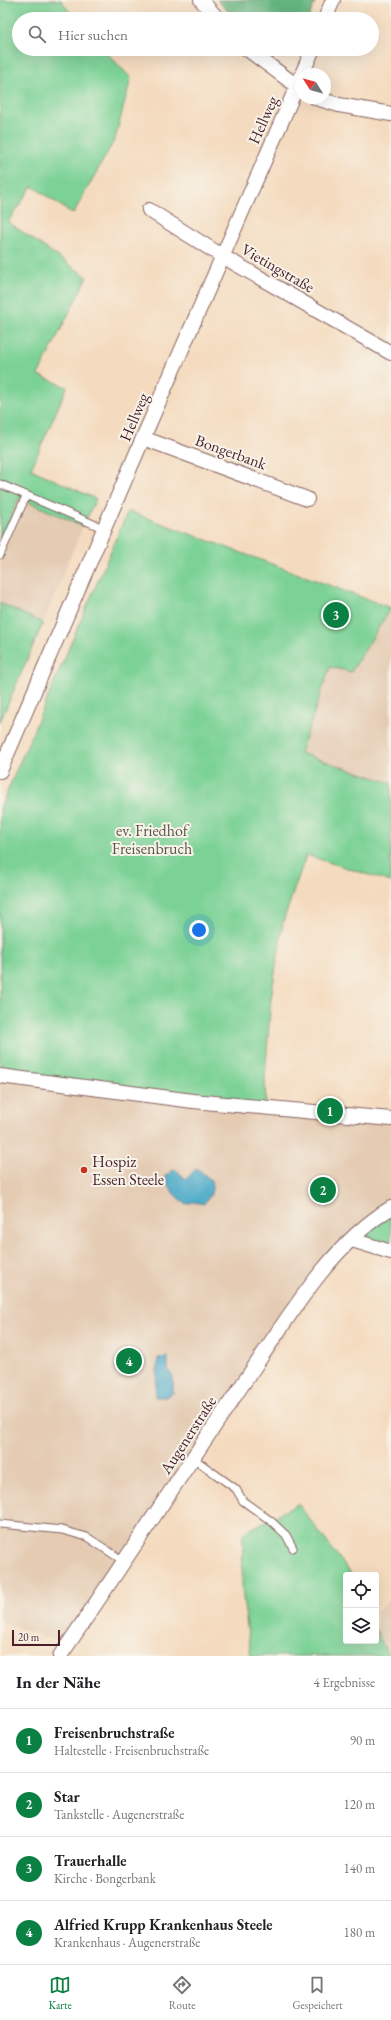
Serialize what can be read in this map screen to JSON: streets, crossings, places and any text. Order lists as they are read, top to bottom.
{
  "streets": {
    "street": [
      "Hellweg",
      "Vietingstraße",
      "Bongerbank",
      "Augenerstraße"
    ]
  },
  "crossings": [
    ["Hellweg", "Vietingstraße"],
    ["Hellweg", "Bongerbank"]
  ],
  "parks": ["ev. Friedhof Freisenbruch"],
  "places": ["Hospiz Essen Steele"],
  "scale_bar": "20 m",
  "north": "top left",
  "page": {
    "search": "Hier suchen",
    "pins": [
      "3",
      "1",
      "2",
      "4"
    ],
    "scale": "20 m",
    "heading": ["In der Nähe", "4 Ergebnisse"],
    "list": [
      {
        "mark": "1",
        "name": "Freisenbruchstraße",
        "note": "Haltestelle · Freisenbruchstraße",
        "value": "90 m"
      },
      {
        "mark": "2",
        "name": "Star",
        "note": "Tankstelle · Augenerstraße",
        "value": "120 m"
      },
      {
        "mark": "3",
        "name": "Trauerhalle",
        "note": "Kirche · Bongerbank",
        "value": "140 m"
      },
      {
        "mark": "4",
        "name": "Alfried Krupp Krankenhaus Steele",
        "note": "Krankenhaus · Augenerstraße",
        "value": "180 m"
      }
    ],
    "nav": ["Karte", "Route", "Gespeichert"]
  }
}
